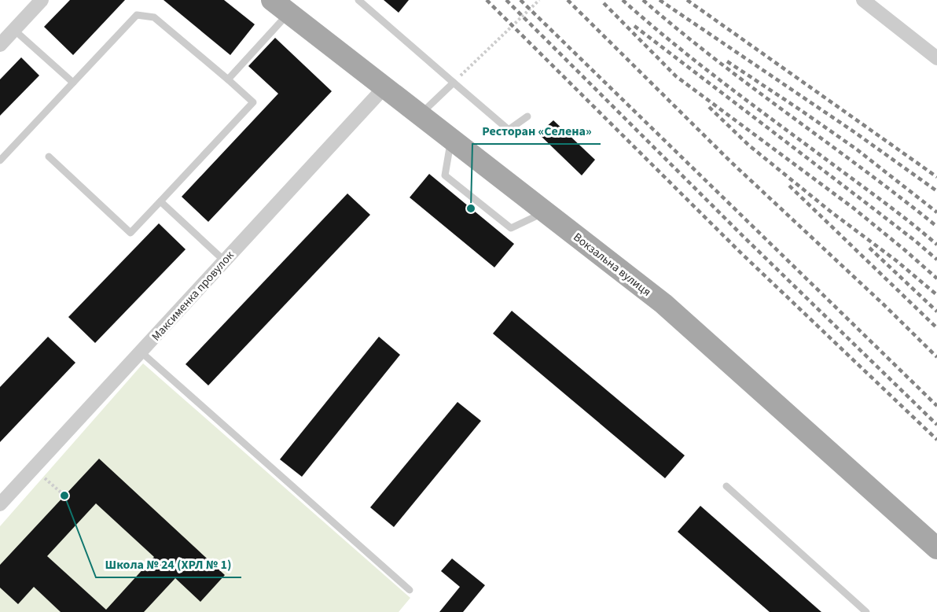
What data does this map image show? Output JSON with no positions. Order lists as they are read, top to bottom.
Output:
{
  "streets": {
    "main road": ["Вокзальна вулиця"],
    "street": ["Максименка провулок"]
  },
  "crossings": [
    ["Вокзальна вулиця", "Максименка провулок"]
  ],
  "places": ["Ресторан «Селена»", "Школа № 24 (ХРЛ № 1)"]
}
